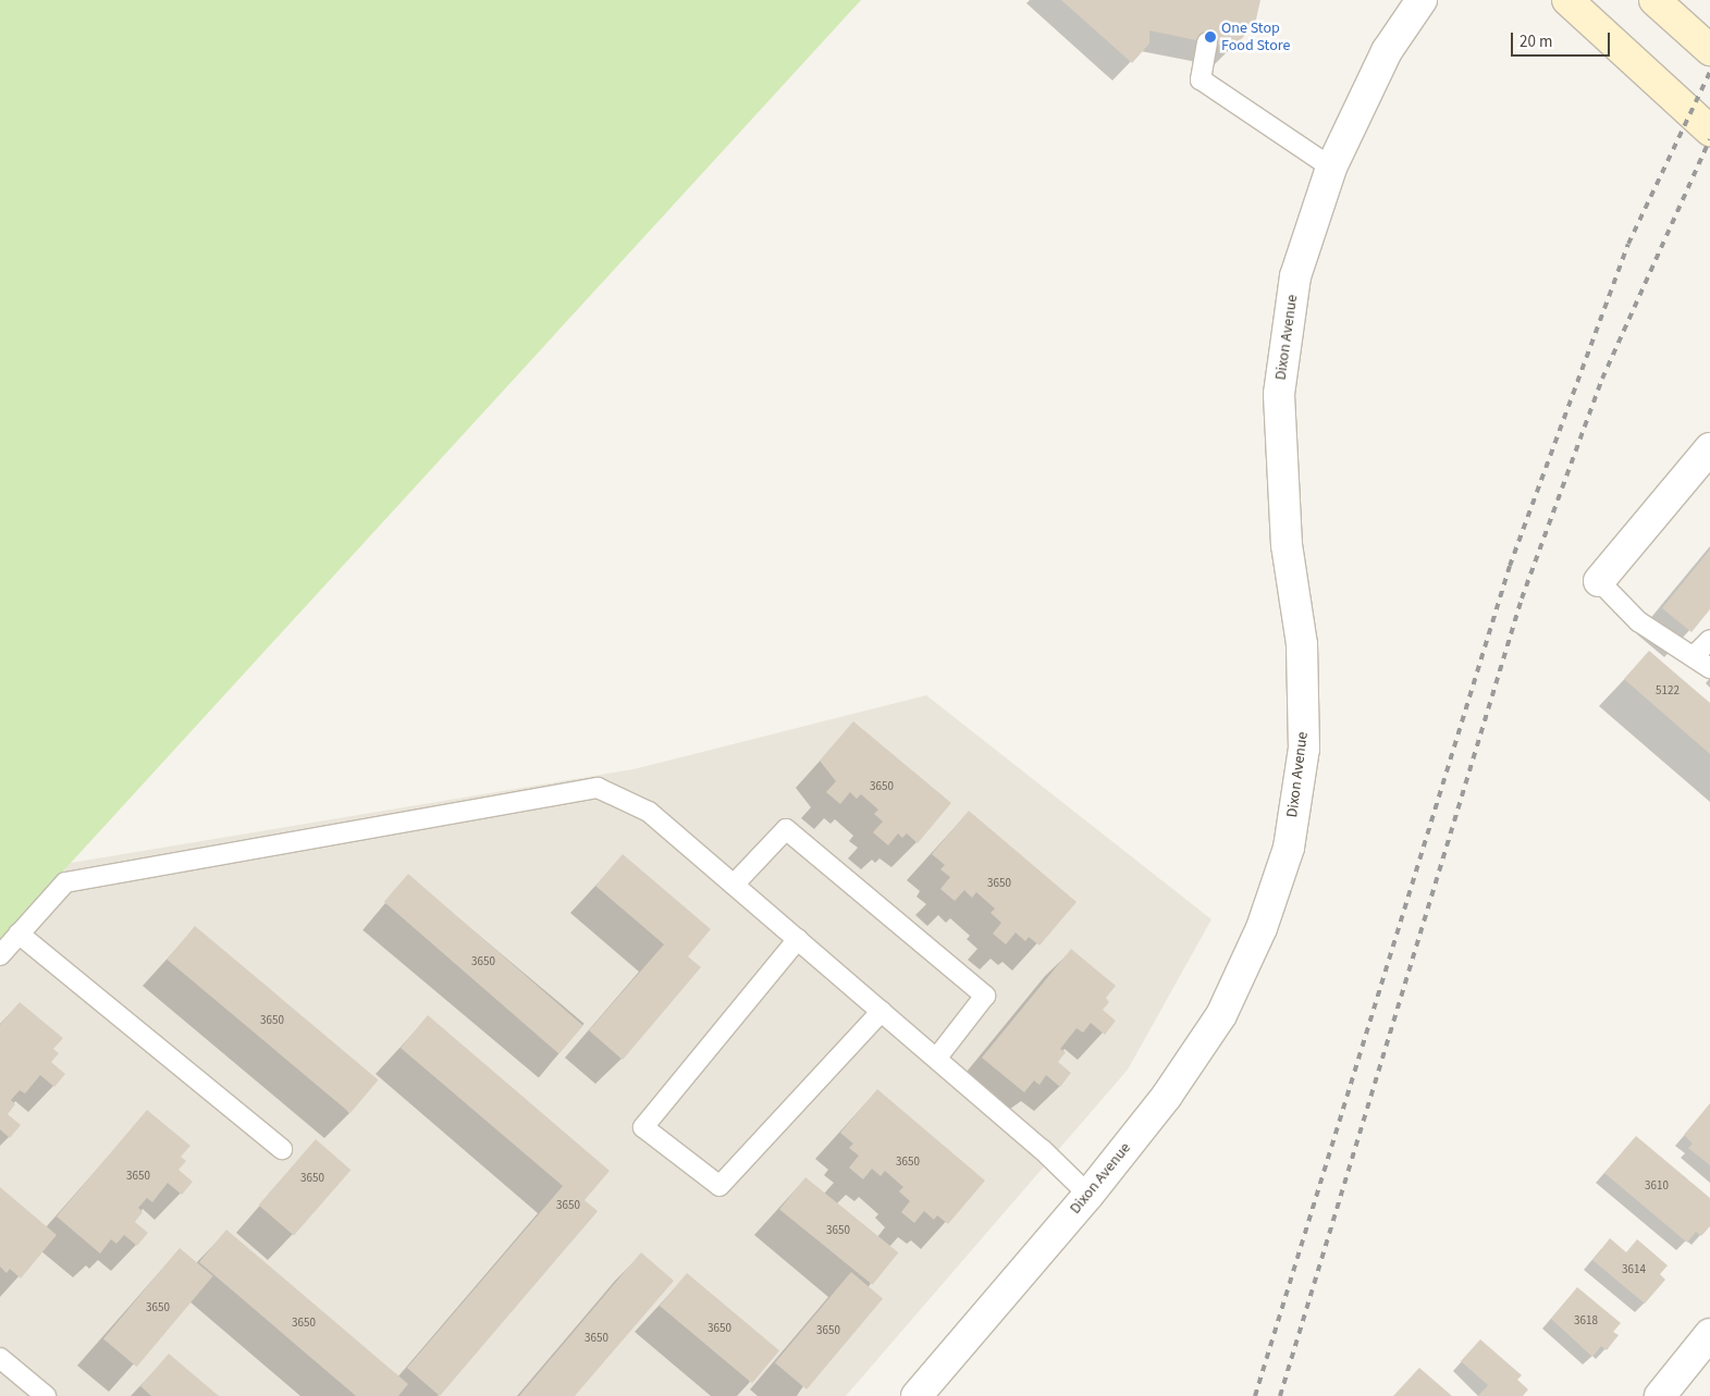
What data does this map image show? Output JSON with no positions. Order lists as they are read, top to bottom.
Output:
{
  "streets": {
    "street": ["Dixon Avenue"]
  },
  "places": ["One Stop Food Store"],
  "house_numbers": [
    "5122",
    "3650",
    "3650",
    "3650",
    "3650",
    "3650",
    "3650",
    "3650",
    "3610",
    "3650",
    "3650",
    "3614",
    "3650",
    "3618",
    "3650",
    "3650",
    "3650",
    "3650"
  ],
  "scale_bar": "20 m"
}
